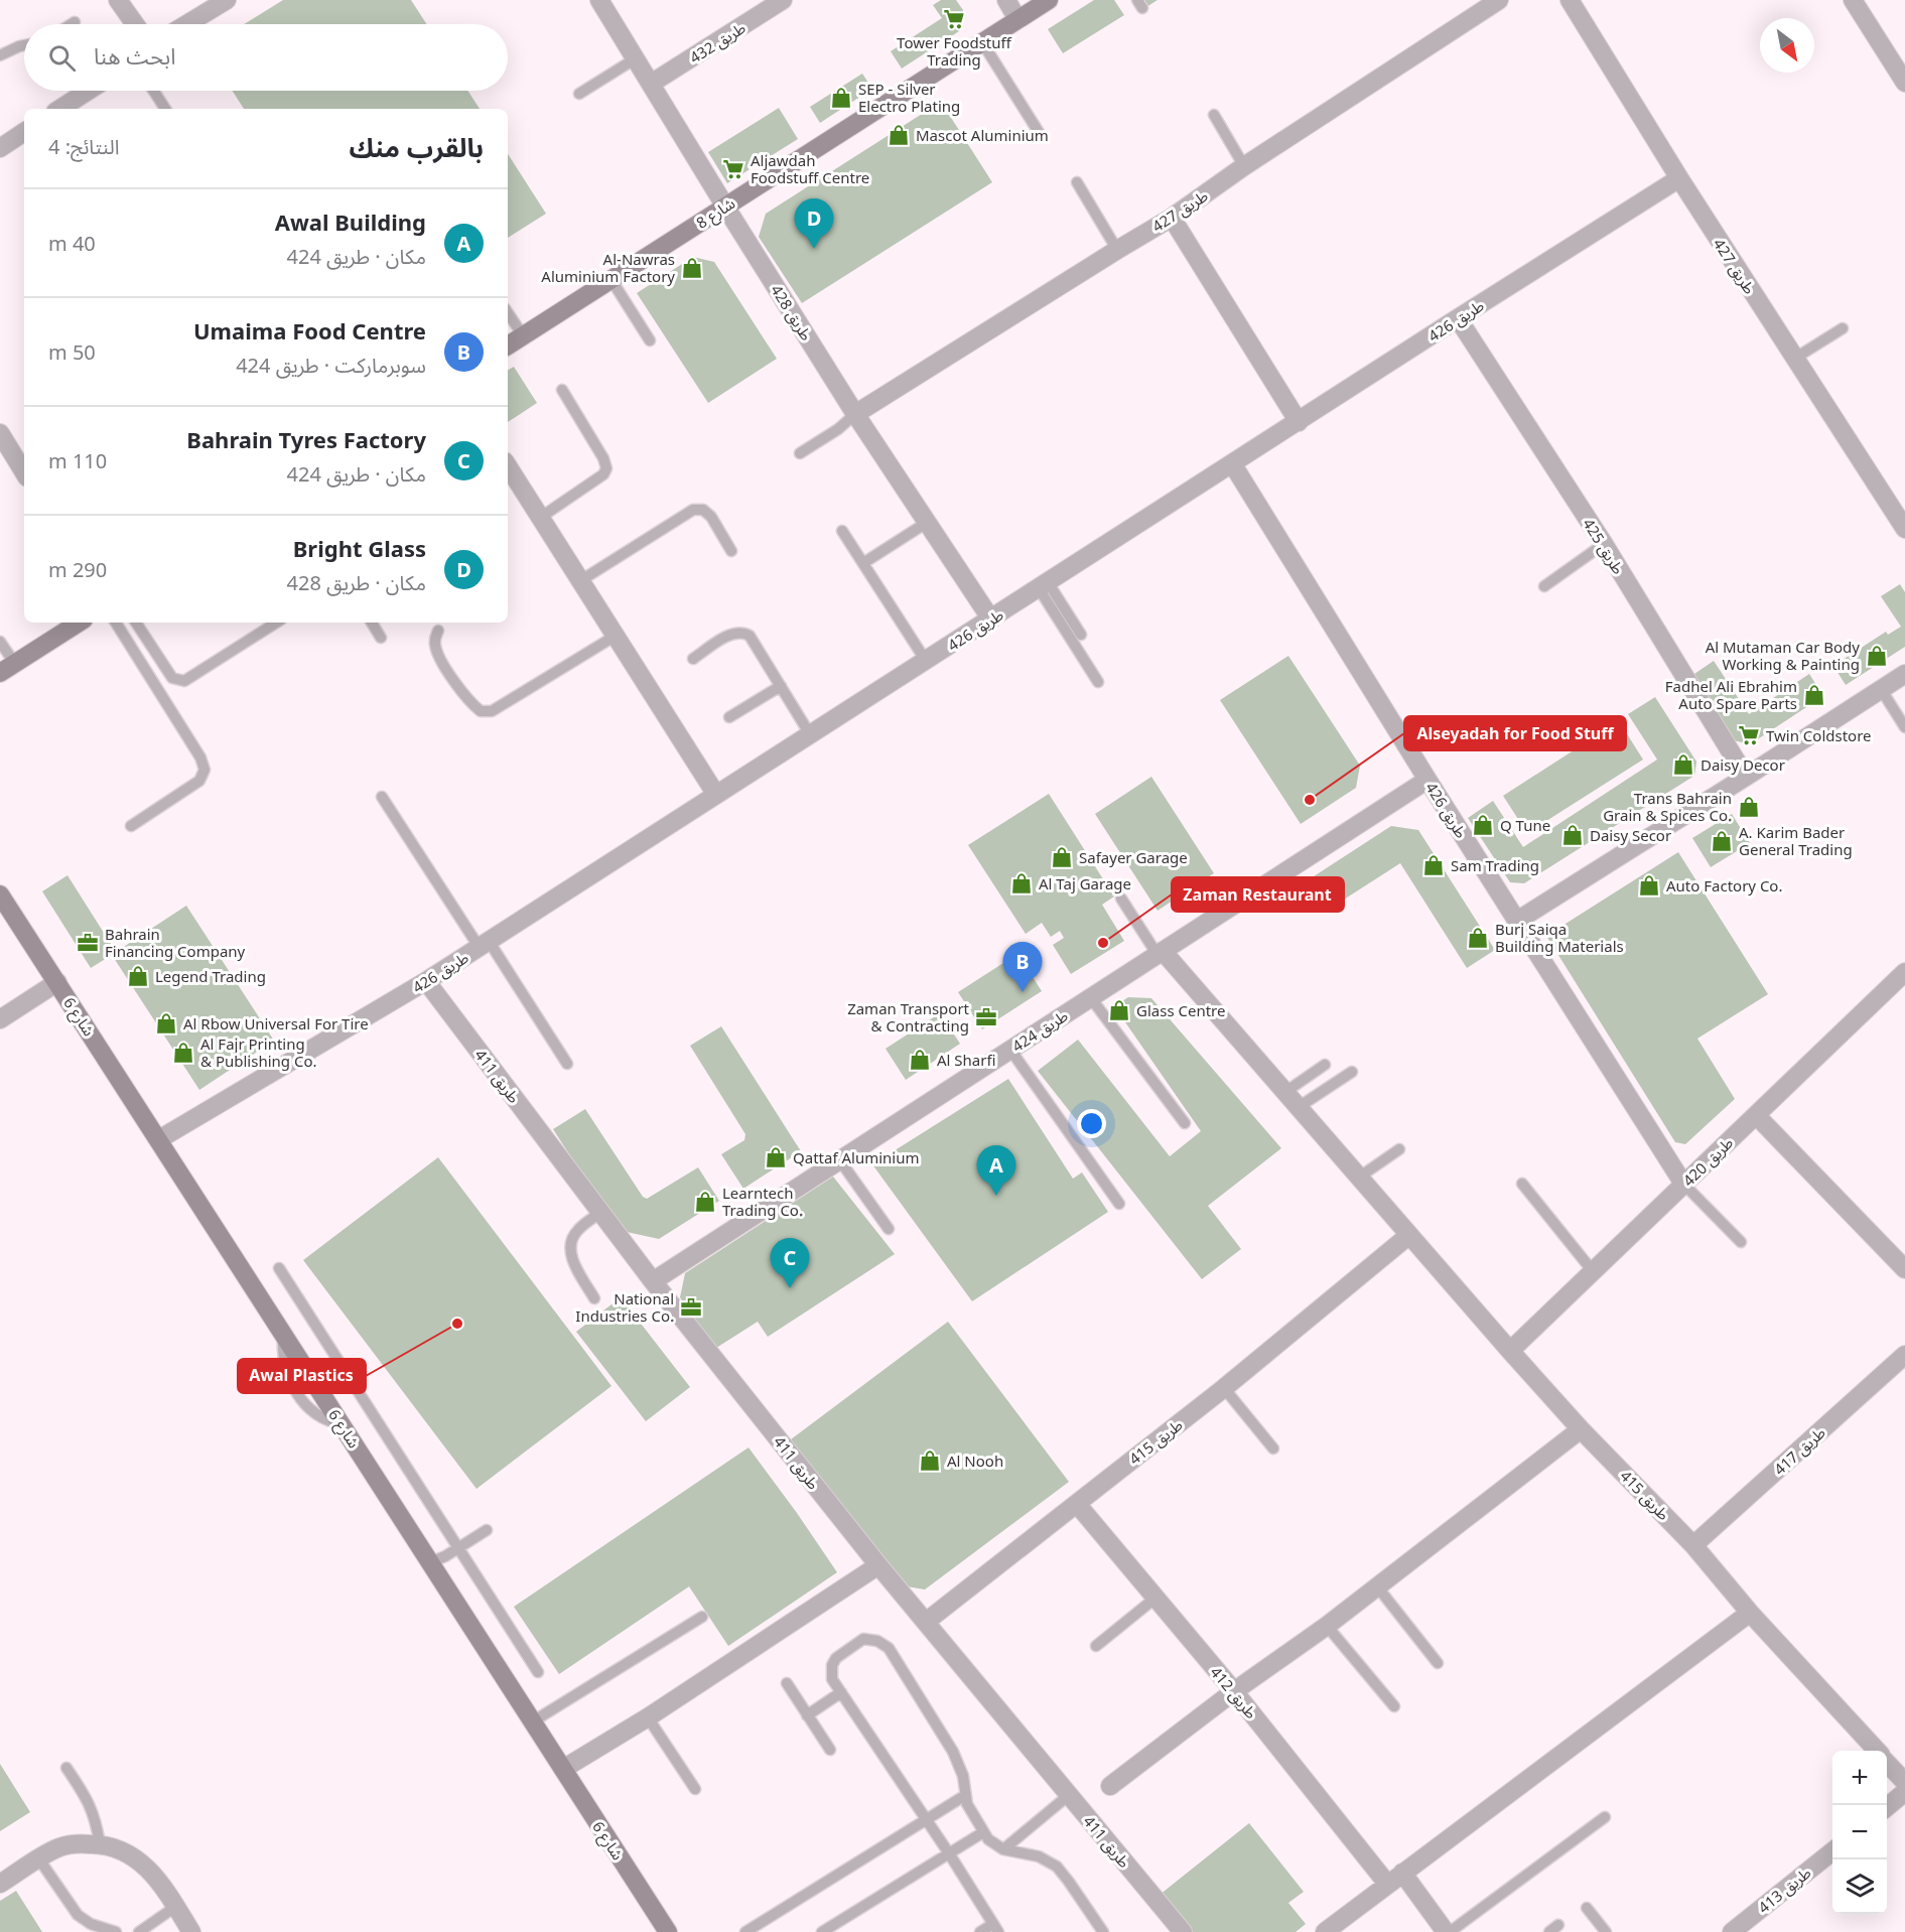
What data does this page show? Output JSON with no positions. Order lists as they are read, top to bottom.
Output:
{
  "streets": {
    "street": [
      "طريق 432",
      "طريق 427",
      "شارع 8",
      "طريق 428",
      "طريق 426",
      "طريق 425",
      "شارع 6",
      "طريق 424",
      "طريق 411",
      "طريق 420",
      "طريق 415",
      "طريق 417",
      "طريق 412",
      "طريق 413"
    ]
  },
  "crossings": [
    ["طريق 432", "طريق 428"],
    ["طريق 427", "طريق 428"],
    ["طريق 427", "طريق 426"],
    ["شارع 8", "طريق 428"],
    ["طريق 428", "طريق 426"],
    ["طريق 426", "طريق 425"],
    ["طريق 426", "شارع 6"],
    ["طريق 426", "طريق 424"],
    ["طريق 426", "طريق 411"],
    ["طريق 426", "طريق 420"],
    ["طريق 424", "طريق 411"],
    ["طريق 424", "طريق 415"],
    ["طريق 411", "طريق 415"],
    ["طريق 420", "طريق 415"],
    ["طريق 415", "طريق 417"],
    ["طريق 415", "طريق 412"]
  ],
  "places": {
    "supermarket": ["Tower Foodstuff Trading", "Aljawdah Foodstuff Centre", "Twin Coldstore"],
    "shop": [
      "SEP - Silver Electro Plating",
      "Mascot Aluminium",
      "Al-Nawras Aluminium Factory",
      "Al Mutaman Car Body Working & Painting",
      "Fadhel Ali Ebrahim Auto Spare Parts",
      "Daisy Decor",
      "Trans Bahrain Grain & Spices Co.",
      "Q Tune",
      "Daisy Secor",
      "A. Karim Bader General Trading",
      "Safayer Garage",
      "Sam Trading",
      "Al Taj Garage",
      "Auto Factory Co.",
      "Burj Saiqa Building Materials",
      "Legend Trading",
      "Glass Centre",
      "Al Rbow Universal For Tire",
      "Al Fajr Printing & Publishing Co.",
      "Al Sharfi",
      "Qattaf Aluminium",
      "Learntech Trading Co.",
      "Al Nooh"
    ],
    "other": ["Alseyadah for Food Stuff", "Zaman Restaurant", "Awal Plastics"],
    "office": ["Bahrain Financing Company", "Zaman Transport & Contracting", "National Industries Co."]
  },
  "north": "bottom right",
  "page": {
    "search": "ابحث هنا",
    "heading": ["بالقرب منك", "النتائج: 4"],
    "list": [
      {
        "mark": "A",
        "name": "Awal Building",
        "note": "مكان · طريق 424",
        "value": "40 m"
      },
      {
        "mark": "B",
        "name": "Umaima Food Centre",
        "note": "سوبرماركت · طريق 424",
        "value": "50 m"
      },
      {
        "mark": "C",
        "name": "Bahrain Tyres Factory",
        "note": "مكان · طريق 424",
        "value": "110 m"
      },
      {
        "mark": "D",
        "name": "Bright Glass",
        "note": "مكان · طريق 428",
        "value": "290 m"
      }
    ],
    "pins": [
      "D",
      "B",
      "A",
      "C"
    ],
    "map_buttons": ["+", "−"]
  }
}
